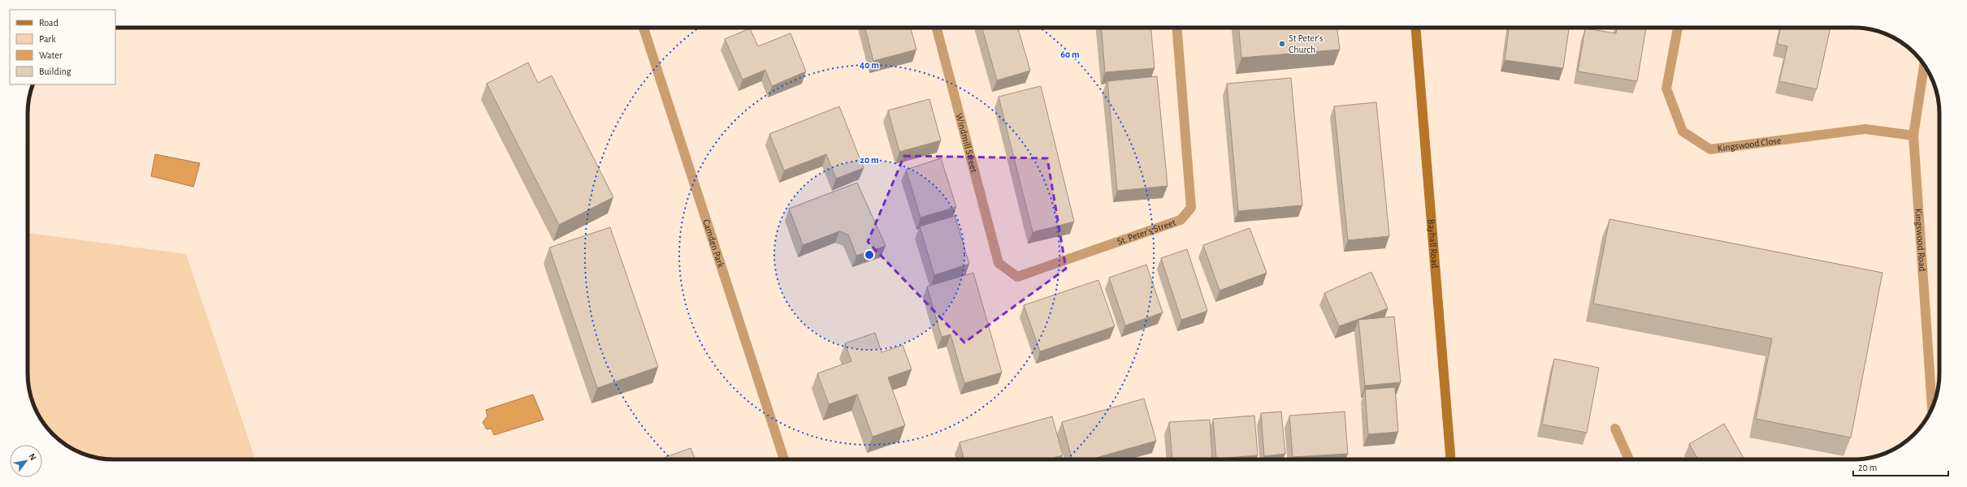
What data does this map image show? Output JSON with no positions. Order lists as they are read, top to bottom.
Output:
{
  "streets": {
    "street": [
      "Windmill Street",
      "Kingswood Close",
      "St. Peter's Street",
      "Kingswood Road",
      "Camden Park",
      "Bayhall Road"
    ]
  },
  "crossings": [
    ["Windmill Street", "St. Peter's Street"],
    ["Kingswood Close", "Kingswood Road"]
  ],
  "places": ["St Peter's Church"],
  "legend": [
    "Road",
    "Park",
    "Water",
    "Building"
  ],
  "scale_bar": "20 m",
  "north": "top right",
  "rings": ["60 m", "40 m", "20 m"]
}
